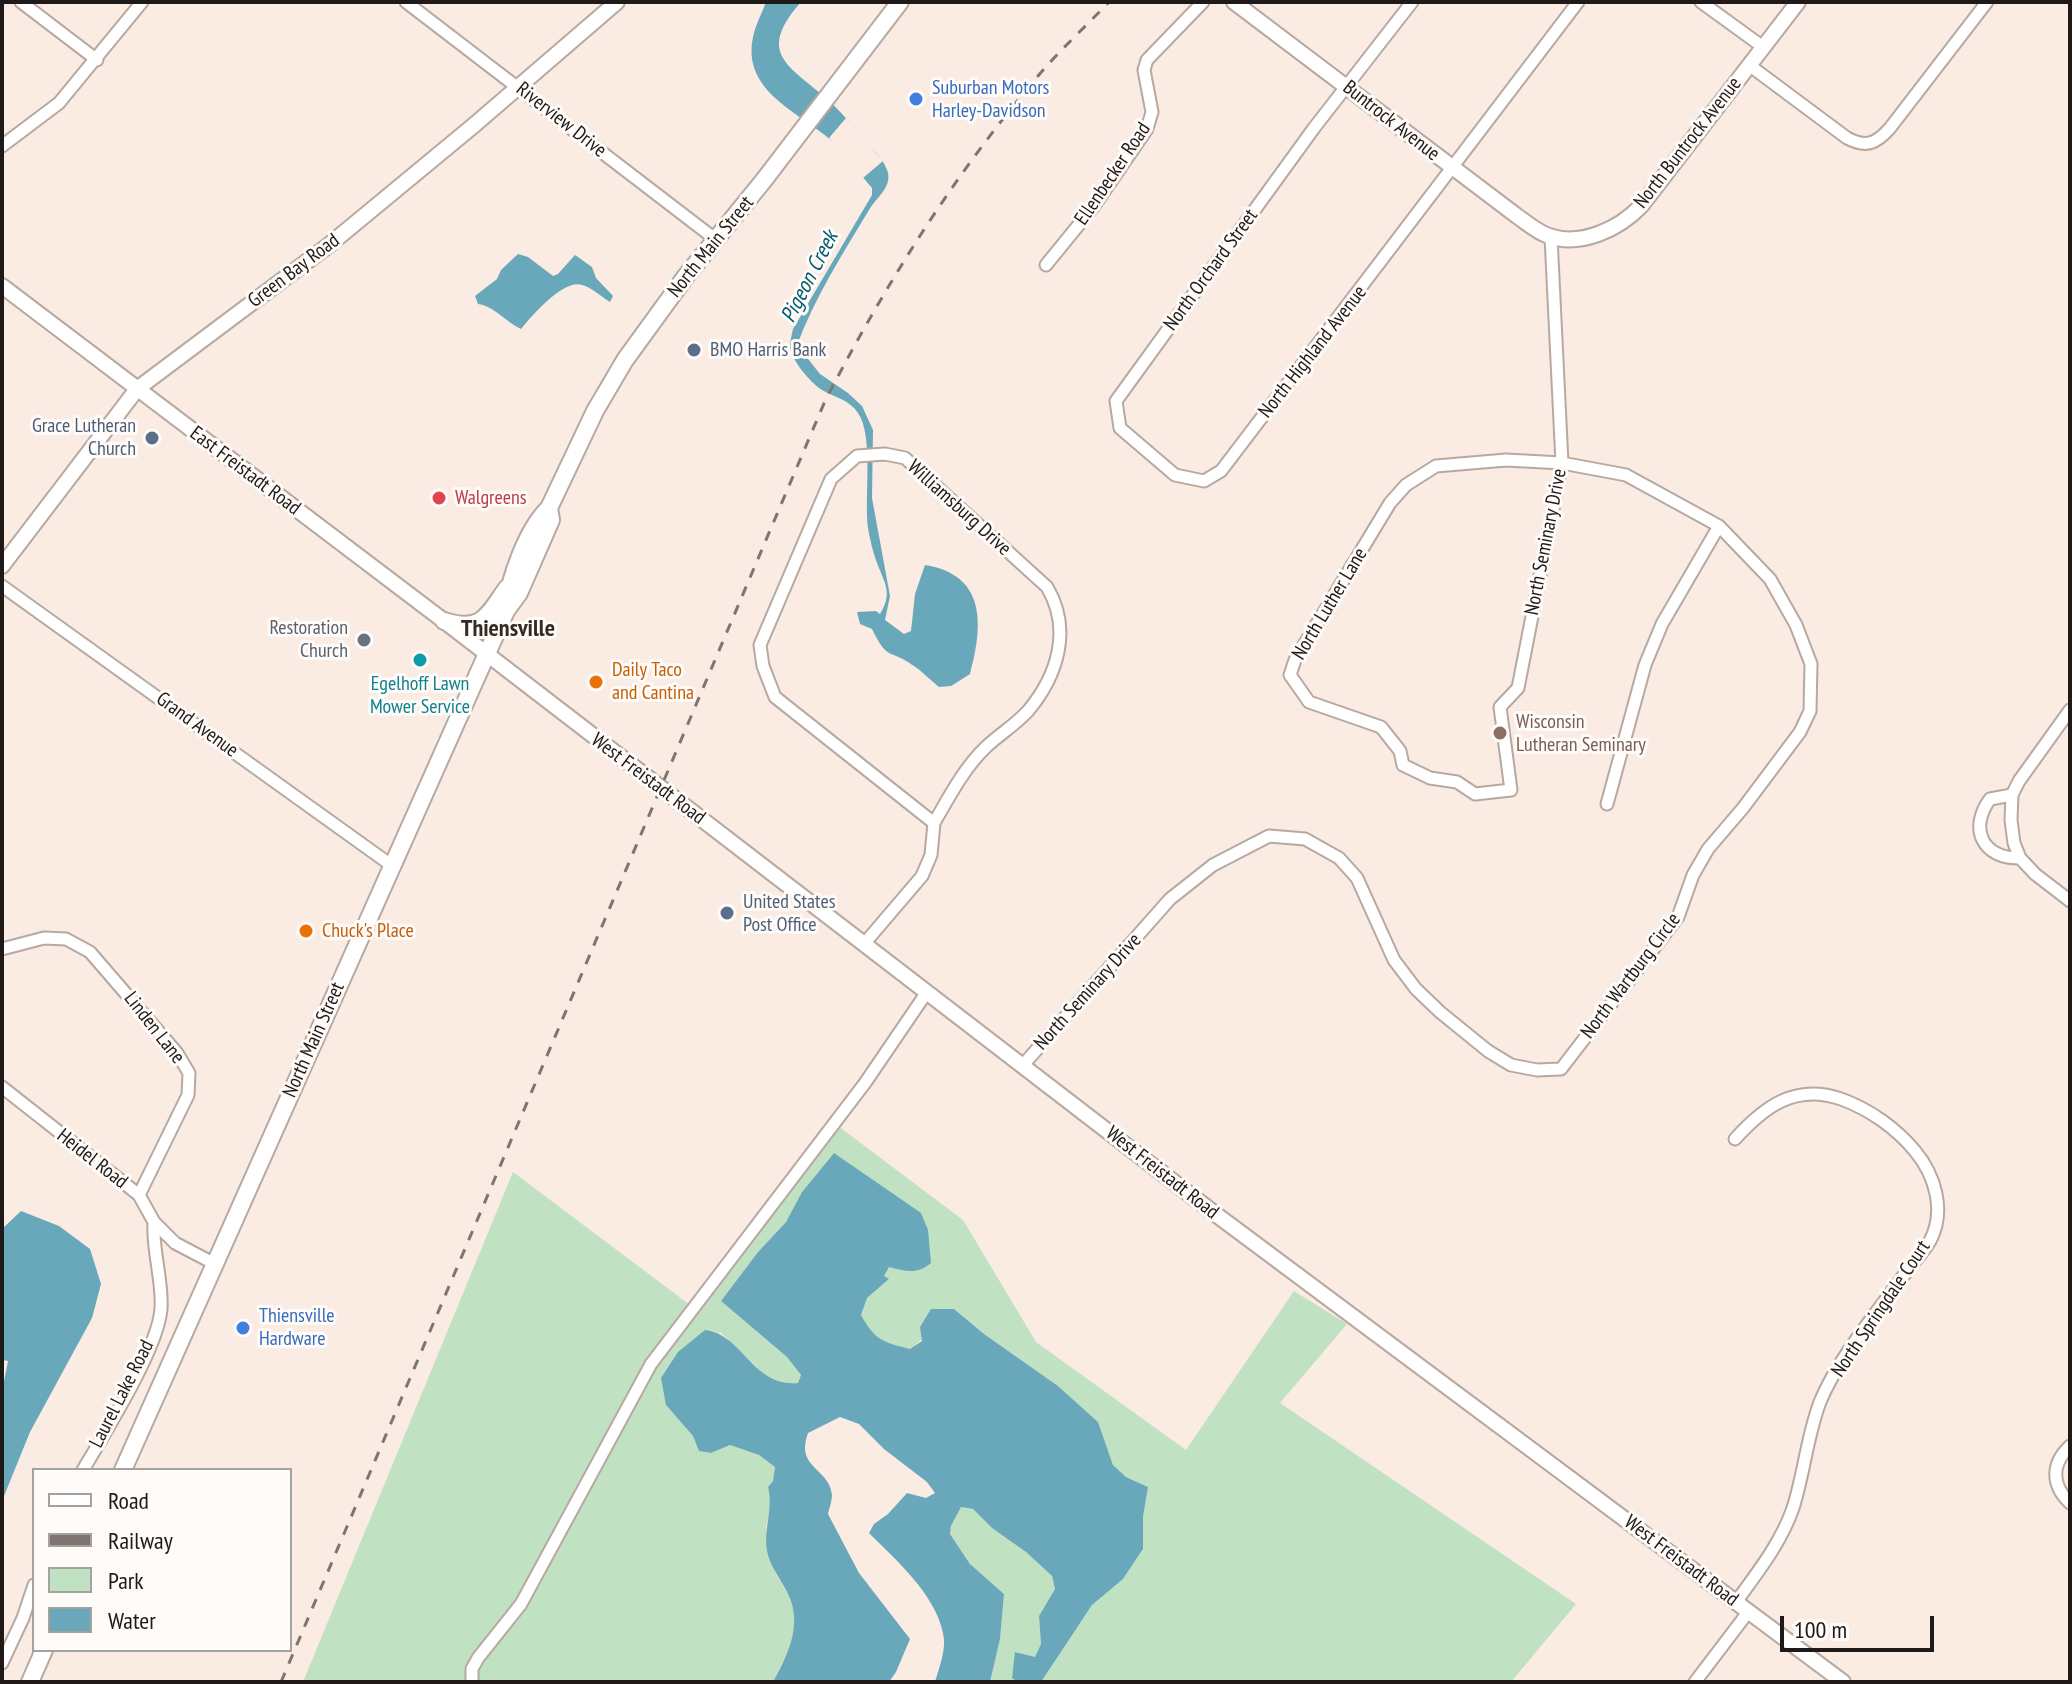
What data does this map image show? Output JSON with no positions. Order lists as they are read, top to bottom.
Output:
{
  "streets": {
    "main road": ["North Main Street"],
    "street": [
      "Riverview Drive",
      "Buntrock Avenue",
      "North Buntrock Avenue",
      "Ellenbecker Road",
      "North Orchard Street",
      "Green Bay Road",
      "North Highland Avenue",
      "East Freistadt Road",
      "Williamsburg Drive",
      "North Seminary Drive",
      "North Luther Lane",
      "Grand Avenue",
      "West Freistadt Road",
      "North Wartburg Circle",
      "Linden Lane",
      "Heidel Road",
      "North Springdale Court",
      "Laurel Lake Road"
    ]
  },
  "crossings": [
    ["Riverview Drive", "North Main Street"],
    ["Riverview Drive", "Green Bay Road"],
    ["Buntrock Avenue", "North Buntrock Avenue"],
    ["Buntrock Avenue", "North Orchard Street"],
    ["Buntrock Avenue", "North Highland Avenue"],
    ["Buntrock Avenue", "North Seminary Drive"],
    ["North Buntrock Avenue", "North Seminary Drive"],
    ["North Main Street", "East Freistadt Road"],
    ["North Main Street", "Grand Avenue"],
    ["North Main Street", "West Freistadt Road"],
    ["North Main Street", "Heidel Road"],
    ["North Orchard Street", "North Highland Avenue"],
    ["Green Bay Road", "East Freistadt Road"],
    ["East Freistadt Road", "West Freistadt Road"],
    ["Williamsburg Drive", "West Freistadt Road"],
    ["North Seminary Drive", "North Luther Lane"],
    ["North Seminary Drive", "West Freistadt Road"],
    ["North Seminary Drive", "North Wartburg Circle"],
    ["North Luther Lane", "North Wartburg Circle"],
    ["West Freistadt Road", "North Springdale Court"],
    ["Linden Lane", "Heidel Road"],
    ["Heidel Road", "Laurel Lake Road"]
  ],
  "districts": ["Thiensville"],
  "water": ["Pigeon Creek"],
  "places": [
    "Suburban Motors Harley-Davidson",
    "BMO Harris Bank",
    "Grace Lutheran Church",
    "Walgreens",
    "Restoration Church",
    "Egelhoff Lawn Mower Service",
    "Daily Taco and Cantina",
    "Wisconsin Lutheran Seminary",
    "United States Post Office",
    "Chuck's Place",
    "Thiensville Hardware"
  ],
  "legend": [
    "Road",
    "Railway",
    "Park",
    "Water"
  ],
  "scale_bar": "100 m"
}
